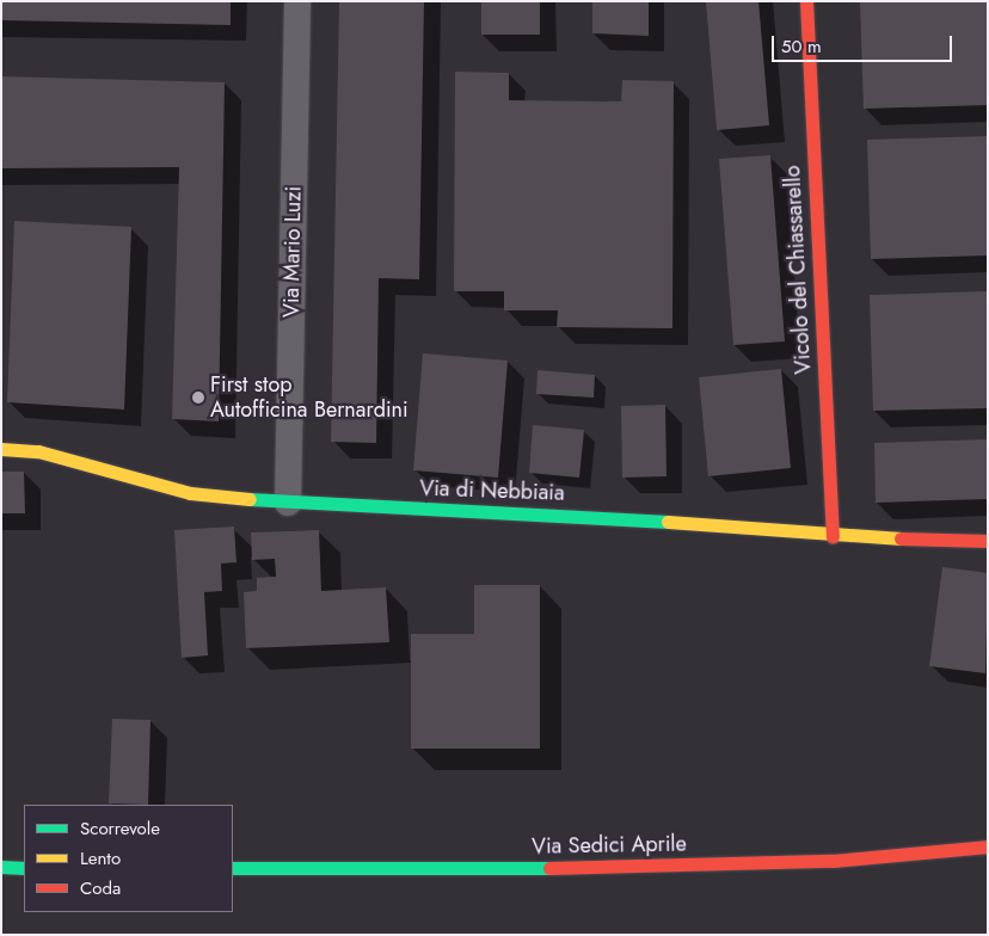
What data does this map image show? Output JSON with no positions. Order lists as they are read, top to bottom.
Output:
{
  "streets": {
    "street": [
      "Via Mario Luzi",
      "Vicolo del Chiassarello",
      "Via di Nebbiaia",
      "Via Sedici Aprile"
    ]
  },
  "crossings": [
    ["Via Mario Luzi", "Via di Nebbiaia"],
    ["Vicolo del Chiassarello", "Via di Nebbiaia"]
  ],
  "places": ["First stop Autofficina Bernardini"],
  "legend": ["Scorrevole", "Lento", "Coda"],
  "scale_bar": "50 m"
}
